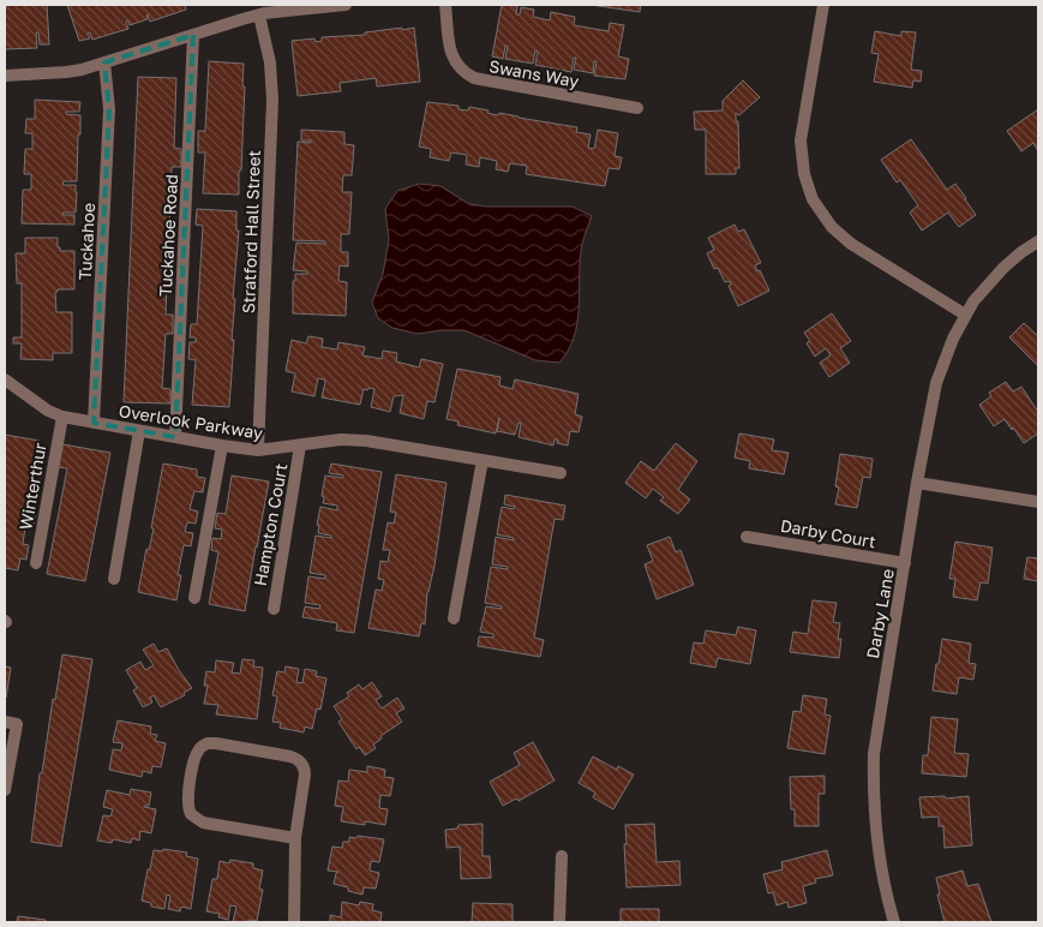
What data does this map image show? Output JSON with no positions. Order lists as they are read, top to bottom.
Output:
{
  "streets": {
    "street": [
      "Swans Way",
      "Stratford Hall Street",
      "Tuckahoe Road",
      "Tuckahoe",
      "Overlook Parkway",
      "Winterthur",
      "Hampton Court",
      "Darby Court",
      "Darby Lane"
    ]
  },
  "crossings": [
    ["Stratford Hall Street", "Overlook Parkway"],
    ["Tuckahoe Road", "Overlook Parkway"],
    ["Tuckahoe", "Overlook Parkway"],
    ["Overlook Parkway", "Winterthur"],
    ["Overlook Parkway", "Hampton Court"],
    ["Darby Court", "Darby Lane"]
  ]
}
